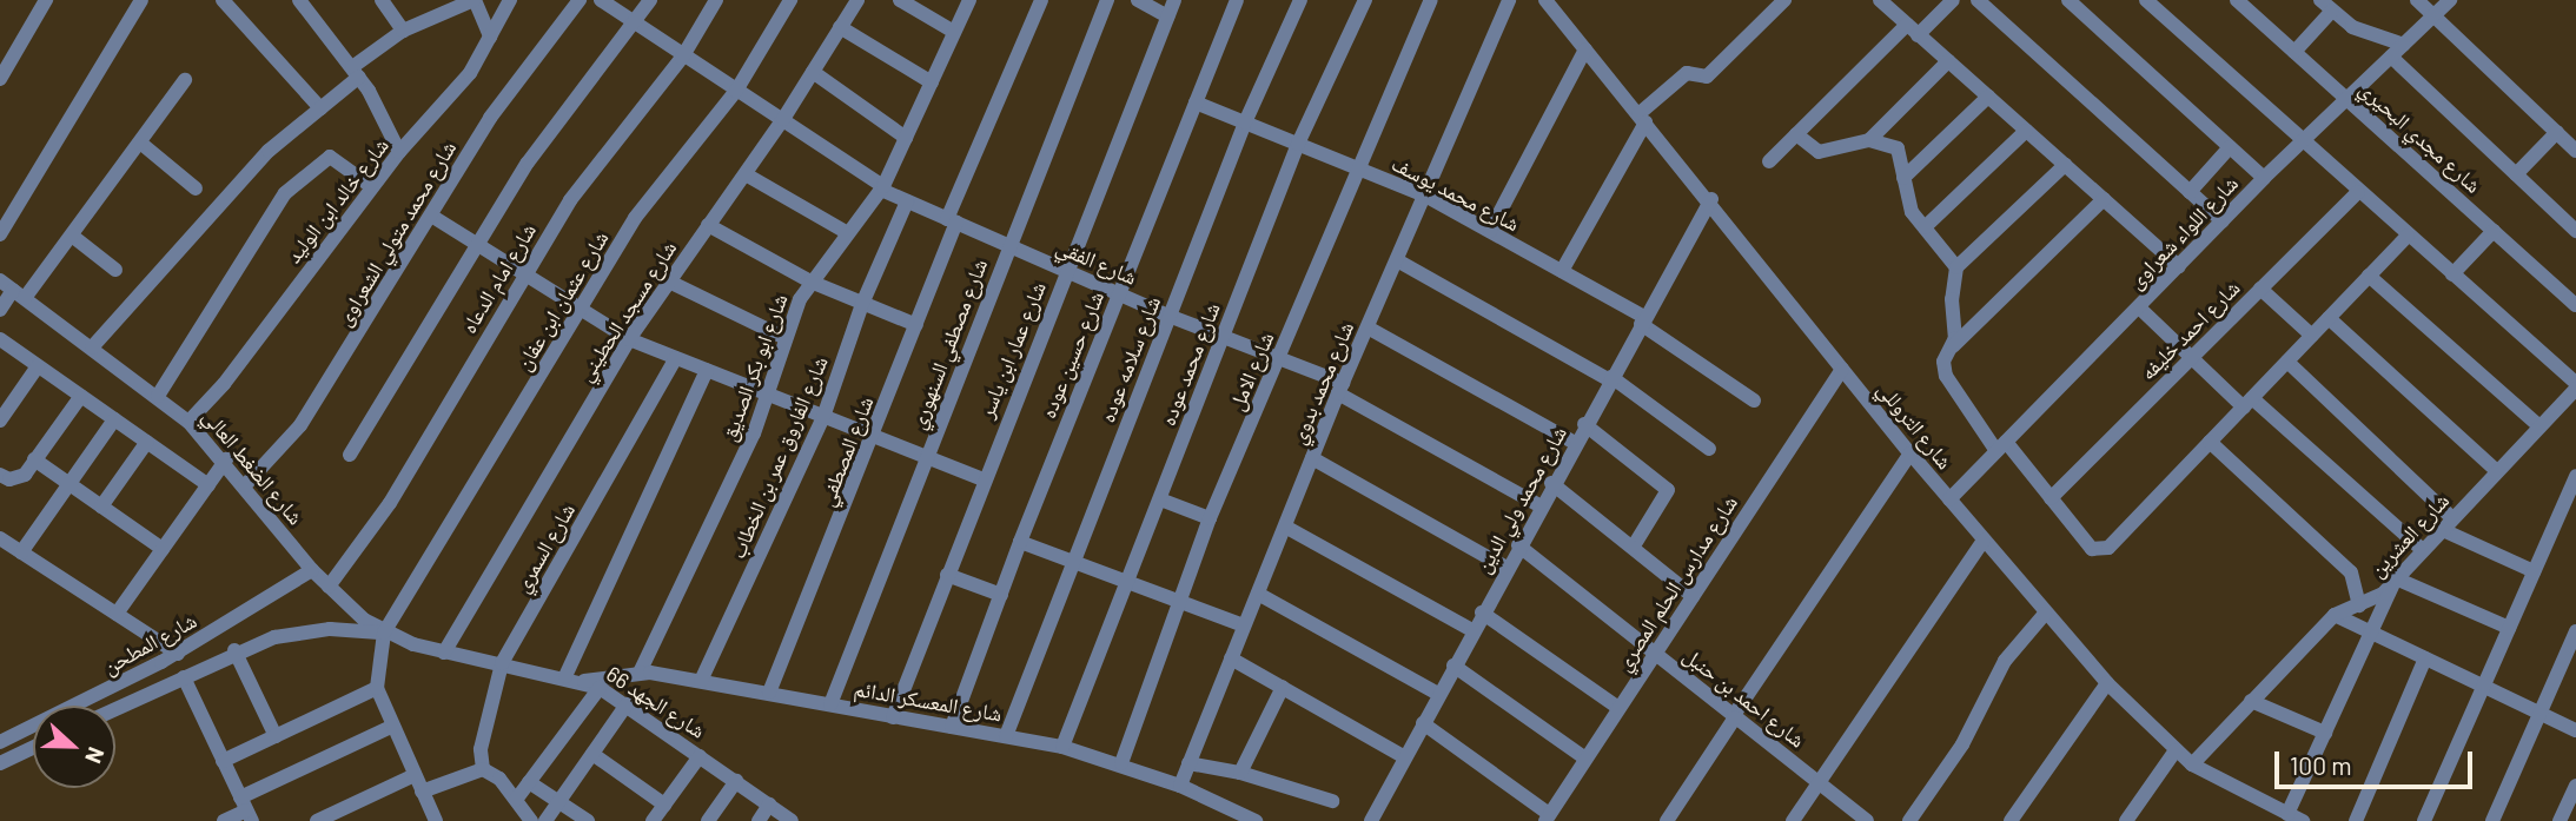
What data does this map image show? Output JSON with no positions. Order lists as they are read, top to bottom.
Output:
{
  "streets": {
    "street": [
      "شارع مجدي البحيري",
      "شارع محمد يوسف",
      "شارع خالد ابن الوليد",
      "شارع اللواء شعراوى",
      "شارع محمد متولي الشعراوى",
      "شارع الفقي",
      "شارع امام الدعاه",
      "شارع عثمان ابن عفان",
      "شارع مسجد الحطيني",
      "شارع احمد خليفه",
      "شارع مصطفي السنهوري",
      "شارع عمار ابن ياسر",
      "شارع حسين عوده",
      "شارع سلامه عوده",
      "شارع محمد عوده",
      "شارع ابو بكر الصديق",
      "شارع الامل",
      "شارع محمد بدوي",
      "شارع التروللي",
      "شارع المصطفي",
      "شارع الفاروق عمر بن الخطاب",
      "شارع الضغط العالي",
      "شارع محمد ولي الدين",
      "شارع العشرين",
      "شارع السمري",
      "شارع مدارس الحلم المصري",
      "شارع المطحن",
      "شارع احمد بن حنبل",
      "شارع المعسكر الدائم",
      "شارع الجهد 66"
    ]
  },
  "crossings": [
    ["شارع مجدي البحيري", "شارع اللواء شعراوى"],
    ["شارع محمد يوسف", "شارع حسين عوده"],
    ["شارع محمد يوسف", "شارع سلامه عوده"],
    ["شارع محمد يوسف", "شارع محمد عوده"],
    ["شارع محمد يوسف", "شارع الامل"],
    ["شارع محمد يوسف", "شارع محمد بدوي"],
    ["شارع محمد يوسف", "شارع محمد ولي الدين"],
    ["شارع خالد ابن الوليد", "شارع الضغط العالي"],
    ["شارع اللواء شعراوى", "شارع التروللي"],
    ["شارع محمد متولي الشعراوى", "شارع الضغط العالي"],
    ["شارع الفقي", "شارع امام الدعاه"],
    ["شارع الفقي", "شارع عثمان ابن عفان"],
    ["شارع الفقي", "شارع مسجد الحطيني"],
    ["شارع الفقي", "شارع مصطفي السنهوري"],
    ["شارع الفقي", "شارع عمار ابن ياسر"],
    ["شارع الفقي", "شارع حسين عوده"],
    ["شارع الفقي", "شارع سلامه عوده"],
    ["شارع الفقي", "شارع محمد عوده"],
    ["شارع الفقي", "شارع ابو بكر الصديق"],
    ["شارع الفقي", "شارع الامل"],
    ["شارع الفقي", "شارع محمد بدوي"],
    ["شارع الفقي", "شارع المصطفي"],
    ["شارع الفقي", "شارع الفاروق عمر بن الخطاب"],
    ["شارع الفقي", "شارع محمد ولي الدين"],
    ["شارع امام الدعاه", "شارع الضغط العالي"],
    ["شارع عثمان ابن عفان", "شارع الضغط العالي"],
    ["شارع عثمان ابن عفان", "شارع المطحن"],
    ["شارع عثمان ابن عفان", "شارع الجهد 66"],
    ["شارع مسجد الحطيني", "شارع الجهد 66"],
    ["شارع مصطفي السنهوري", "شارع المعسكر الدائم"],
    ["شارع عمار ابن ياسر", "شارع المعسكر الدائم"],
    ["شارع حسين عوده", "شارع المعسكر الدائم"],
    ["شارع سلامه عوده", "شارع المعسكر الدائم"],
    ["شارع محمد عوده", "شارع المعسكر الدائم"],
    ["شارع ابو بكر الصديق", "شارع المعسكر الدائم"],
    ["شارع الامل", "شارع المعسكر الدائم"],
    ["شارع محمد بدوي", "شارع المعسكر الدائم"],
    ["شارع التروللي", "شارع محمد ولي الدين"],
    ["شارع التروللي", "شارع العشرين"],
    ["شارع التروللي", "شارع مدارس الحلم المصري"],
    ["شارع المصطفي", "شارع المعسكر الدائم"],
    ["شارع الفاروق عمر بن الخطاب", "شارع المعسكر الدائم"],
    ["شارع الضغط العالي", "شارع المطحن"],
    ["شارع الضغط العالي", "شارع الجهد 66"],
    ["شارع محمد ولي الدين", "شارع احمد بن حنبل"],
    ["شارع السمري", "شارع الجهد 66"],
    ["شارع مدارس الحلم المصري", "شارع احمد بن حنبل"],
    ["شارع المطحن", "شارع الجهد 66"],
    ["شارع المعسكر الدائم", "شارع الجهد 66"]
  ],
  "scale_bar": "100 m",
  "north": "right"
}
